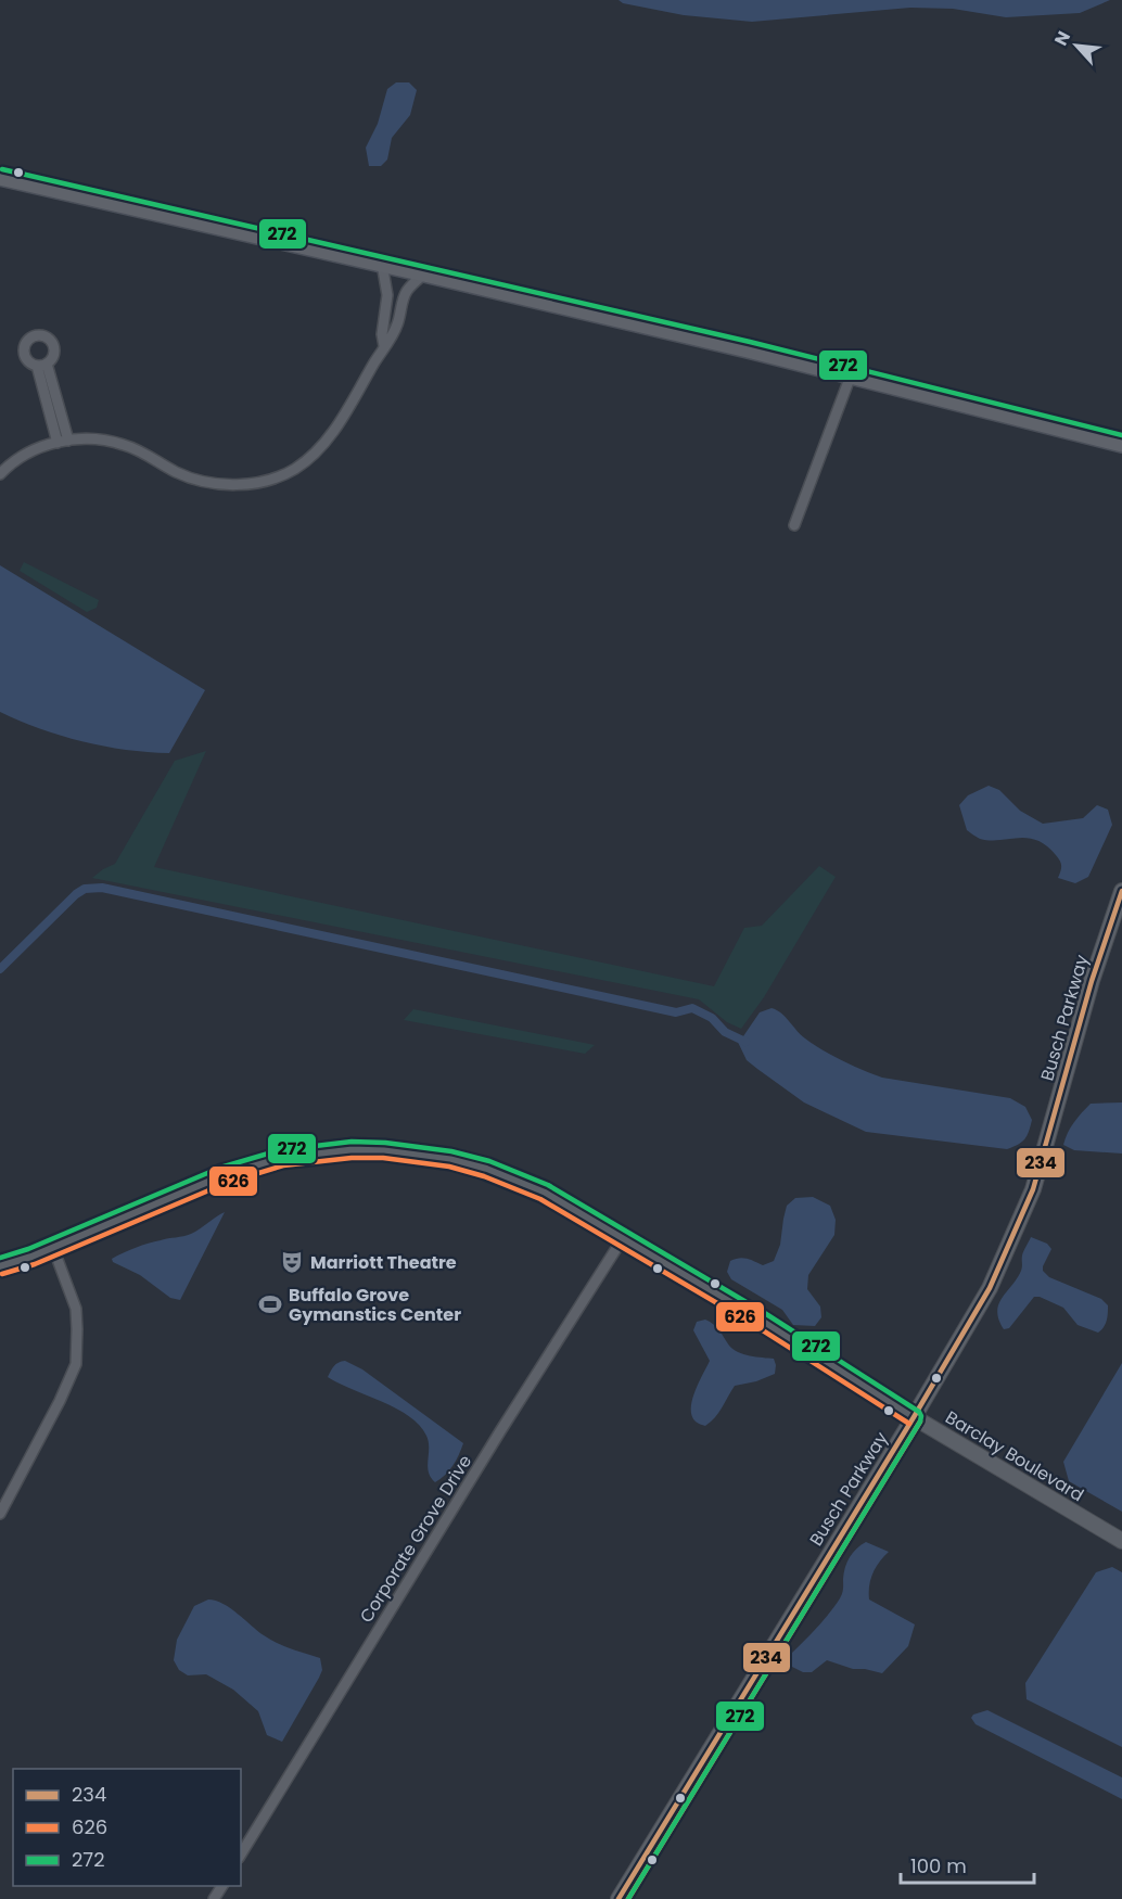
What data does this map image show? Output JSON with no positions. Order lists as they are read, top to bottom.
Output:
{
  "streets": {
    "street": ["Busch Parkway", "Barclay Boulevard", "Corporate Grove Drive"]
  },
  "crossings": [
    ["Busch Parkway", "Barclay Boulevard"],
    ["Barclay Boulevard", "Corporate Grove Drive"]
  ],
  "places": {
    "theatre": ["Marriott Theatre"],
    "sports": ["Buffalo Grove Gymanstics Center"]
  },
  "lines": ["transit line 272", "transit line 234", "transit line 626"],
  "legend": ["234", "626", "272"],
  "scale_bar": "100 m",
  "north": "top left"
}
